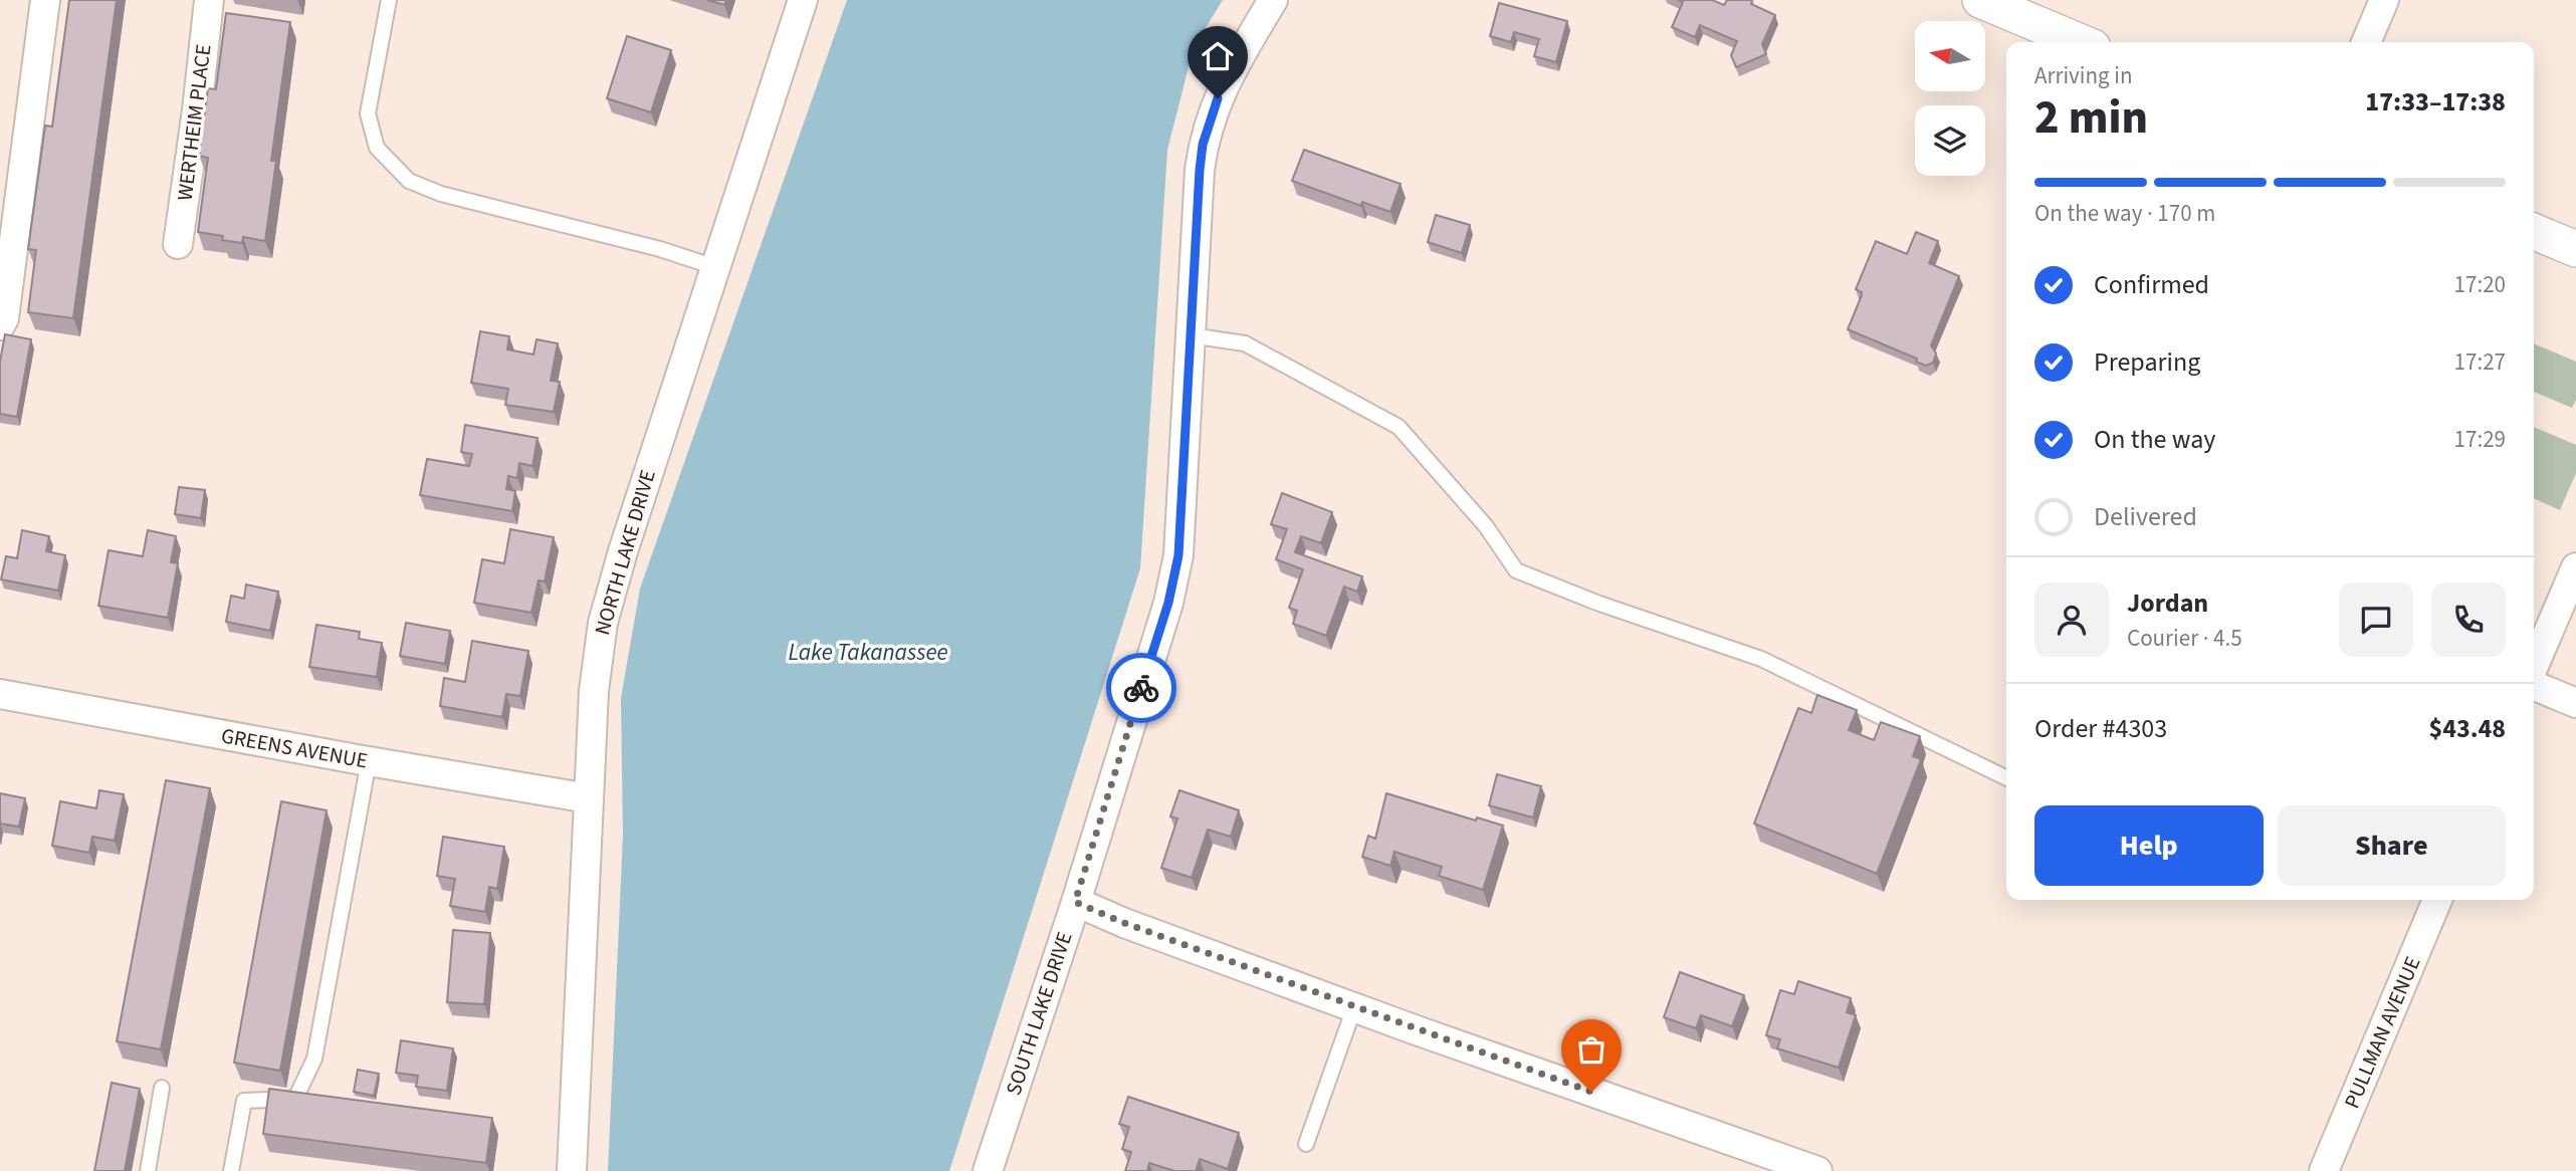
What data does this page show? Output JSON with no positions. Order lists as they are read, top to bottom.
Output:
{
  "streets": {
    "street": [
      "WERTHEIM PLACE",
      "NORTH LAKE DRIVE",
      "GREENS AVENUE",
      "SOUTH LAKE DRIVE",
      "PULLMAN AVENUE"
    ]
  },
  "crossings": [
    ["NORTH LAKE DRIVE", "GREENS AVENUE"]
  ],
  "water": ["Lake Takanassee"],
  "north": "left",
  "page": {
    "heading": ["2 min", "Arriving in", "17:33–17:38"],
    "panel": [
      "Jordan",
      "Courier · 4.5",
      "Order #4303",
      "$43.48"
    ],
    "bar": "On the way · 170 m",
    "list": [
      ["Confirmed", "17:20"],
      ["Preparing", "17:27"],
      ["On the way", "17:29"],
      "Delivered"
    ],
    "buttons": ["Help", "Share"]
  }
}
